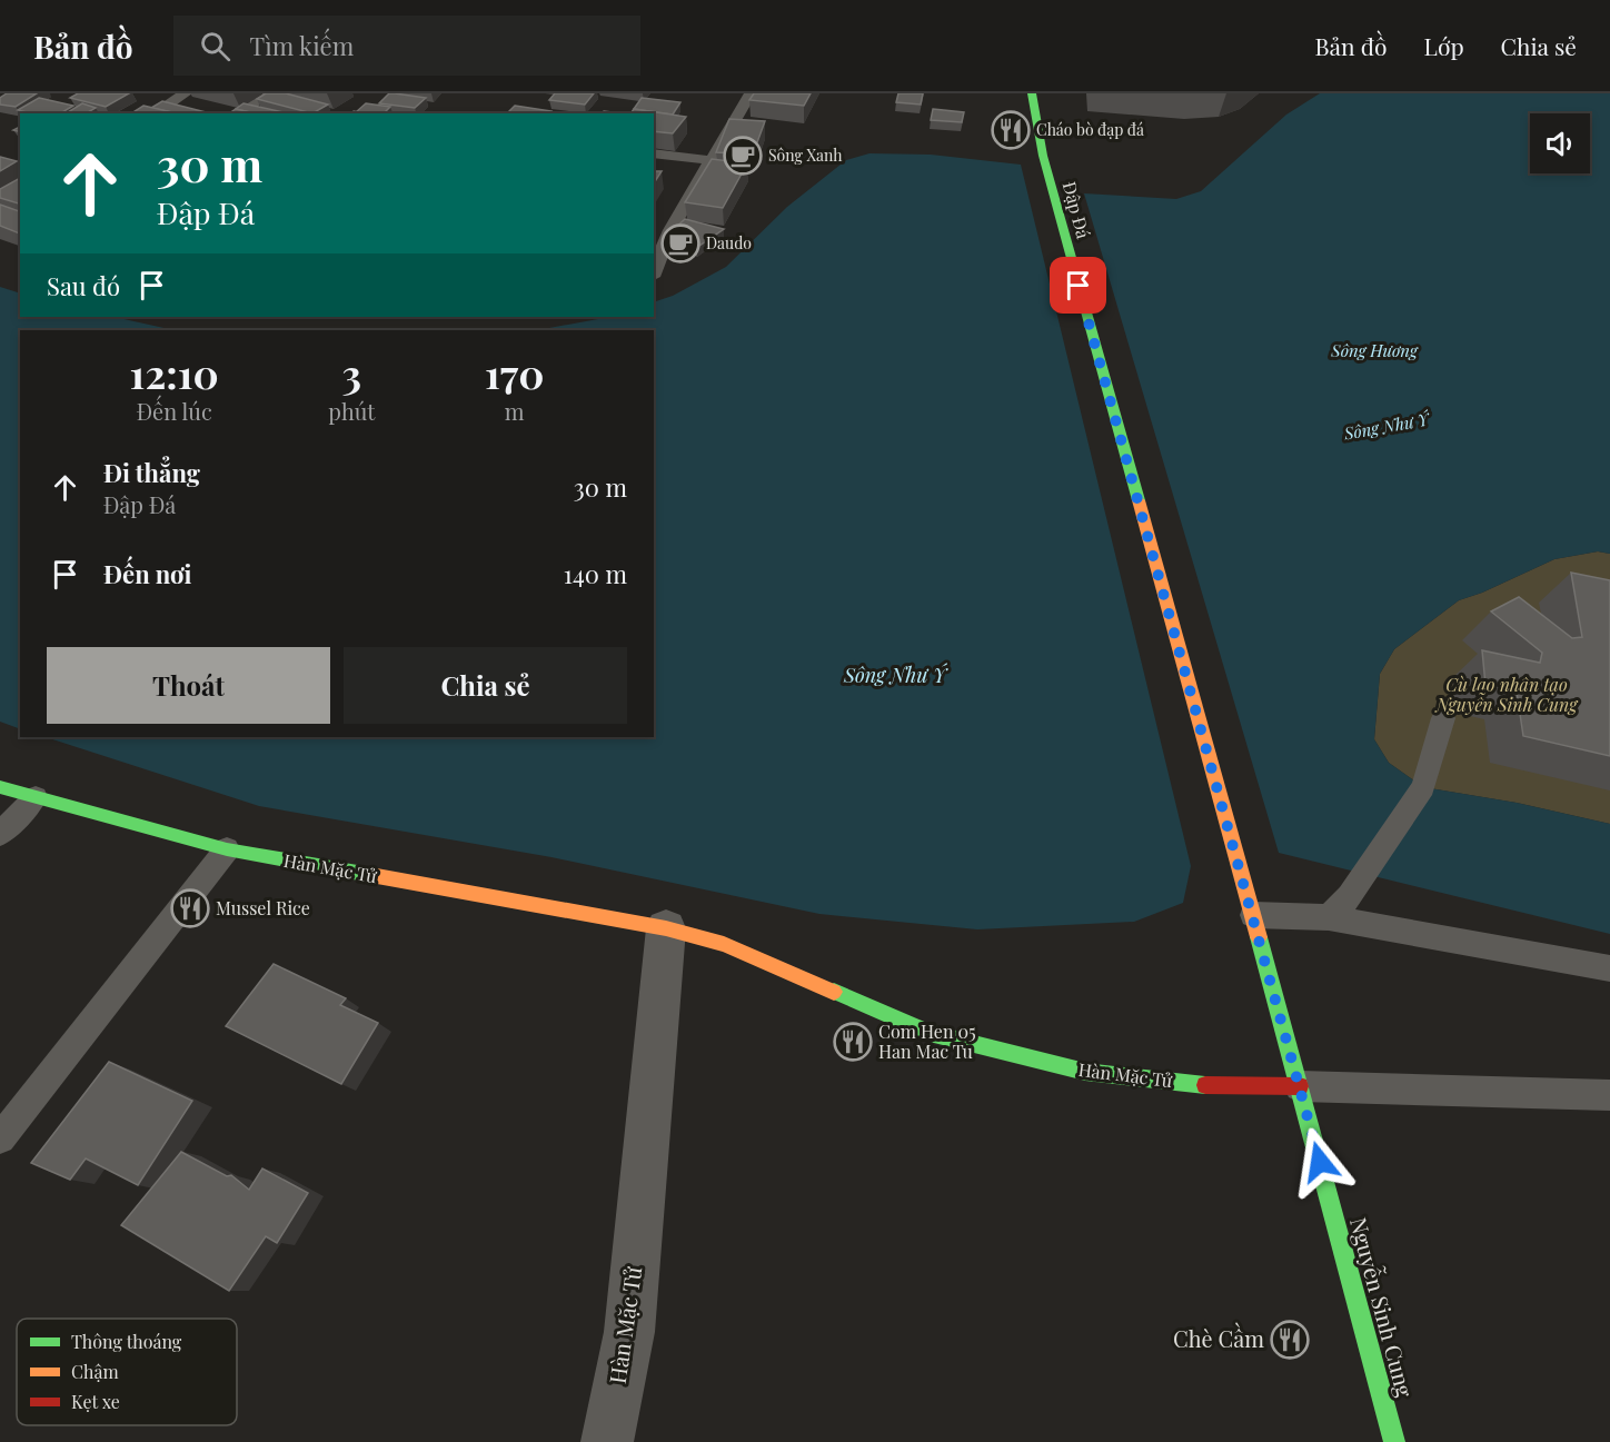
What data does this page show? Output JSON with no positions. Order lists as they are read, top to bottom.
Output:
{
  "streets": {
    "main road": ["Đập Đá", "Hàn Mặc Tử", "Nguyễn Sinh Cung"]
  },
  "crossings": [
    ["Đập Đá", "Nguyễn Sinh Cung"],
    ["Hàn Mặc Tử", "Nguyễn Sinh Cung"]
  ],
  "water": ["Sông Hương", "Sông Như Ý"],
  "parks": ["Cù lao nhân tạo Nguyễn Sinh Cung"],
  "places": {
    "restaurant": [
      "Cháo bò đạp đá",
      "Mussel Rice",
      "Com Hen 05 Han Mac Tu",
      "Chè Cầm"
    ],
    "cafe": ["Sông Xanh", "Daudo"]
  },
  "legend": ["Thông thoáng", "Chậm", "Kẹt xe"],
  "page": {
    "header": "Bản đồ",
    "search": "Tìm kiếm",
    "nav": ["Bản đồ", "Lớp", "Chia sẻ"],
    "turn": ["30 m", "Đập Đá"],
    "then": "Sau đó",
    "eta": [
      "12:10",
      "Đến lúc",
      "3",
      "phút",
      "170",
      "m"
    ],
    "list": [
      {
        "name": "Đi thẳng",
        "note": "Đập Đá",
        "value": "30 m"
      },
      {
        "name": "Đến nơi",
        "value": "140 m"
      }
    ],
    "buttons": ["Thoát", "Chia sẻ"]
  }
}
